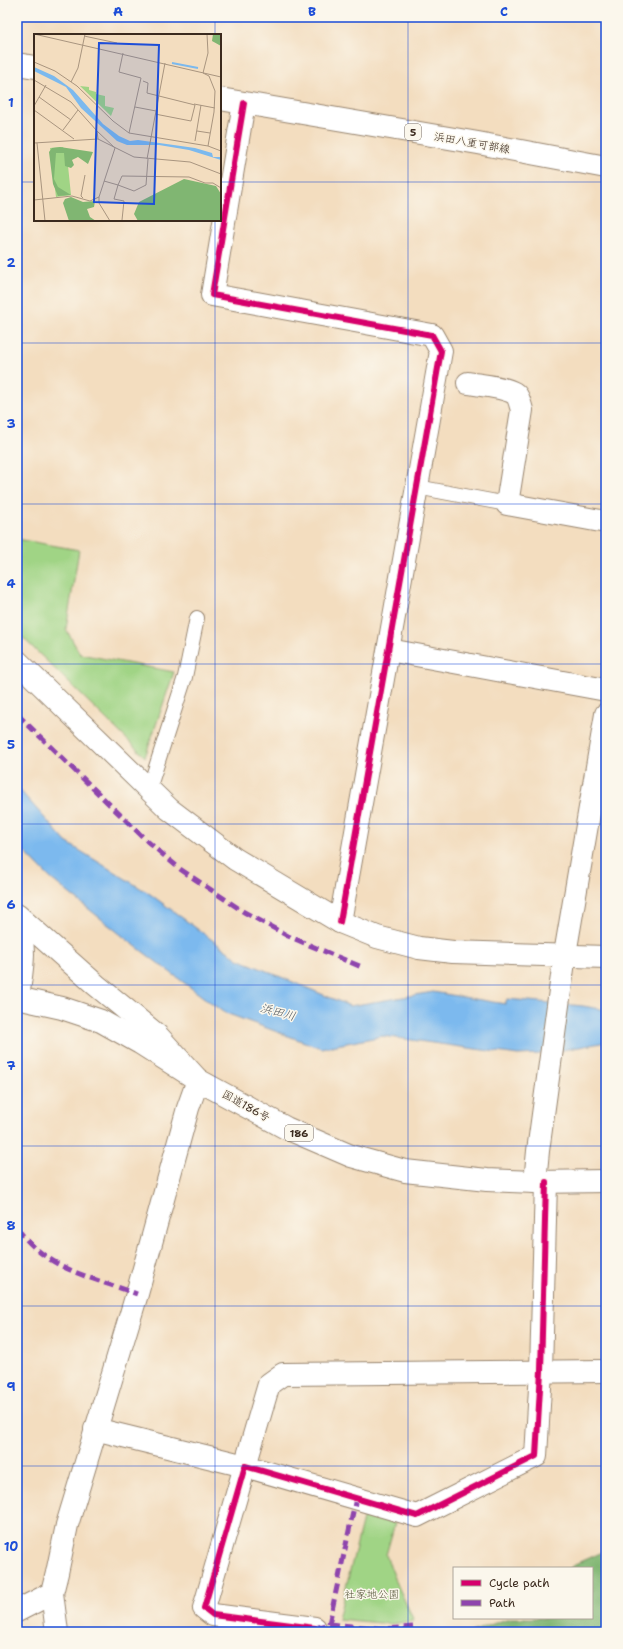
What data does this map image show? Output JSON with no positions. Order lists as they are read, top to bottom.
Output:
{
  "streets": {
    "main road": [
      "5",
      "浜田八重可部線",
      "国道186号",
      "186"
    ]
  },
  "water": ["浜田川"],
  "parks": ["社家地公園"],
  "legend": ["Cycle path", "Path"],
  "grid": {
    "columns": ["A", "B", "C"],
    "rows": [
      "1",
      "2",
      "3",
      "4",
      "5",
      "6",
      "7",
      "8",
      "9",
      "10"
    ]
  }
}
